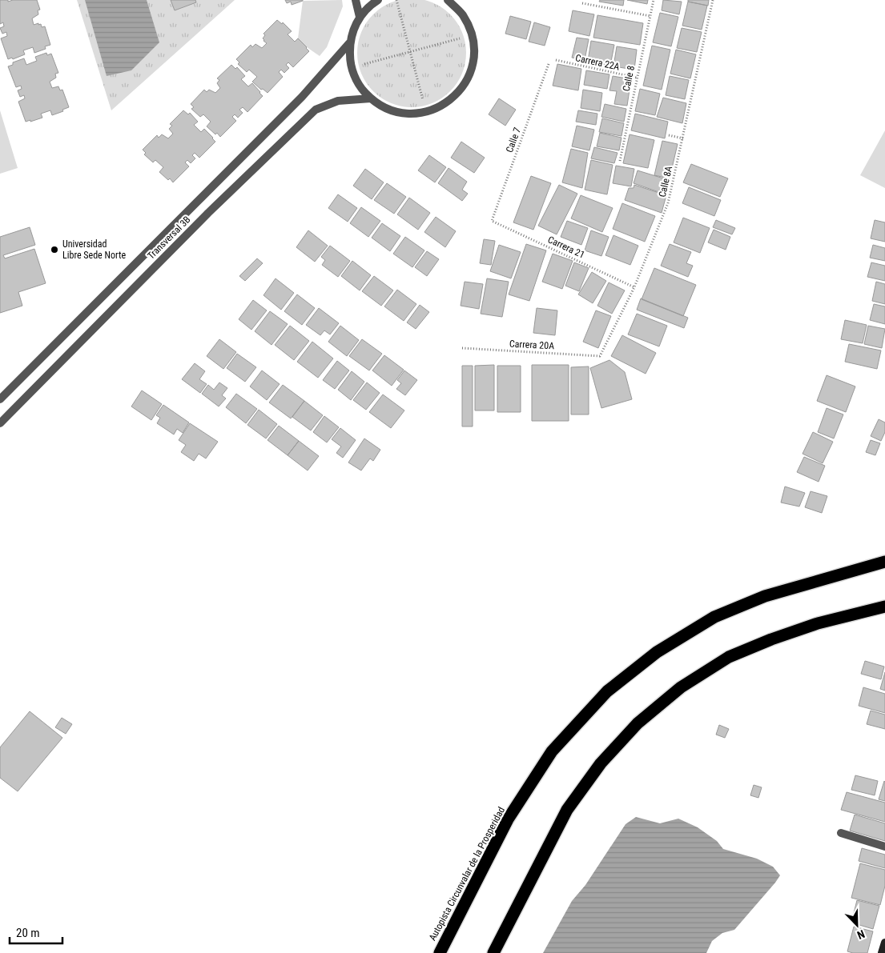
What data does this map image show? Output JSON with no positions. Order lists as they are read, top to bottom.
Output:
{
  "streets": {
    "highway": ["Autopista Circunvalar de la Prosperidad"],
    "street": ["Transversal 3B"],
    "path": [
      "Carrera 22A",
      "Calle 8",
      "Calle 7",
      "Calle 8A",
      "Carrera 21",
      "Carrera 20A"
    ]
  },
  "crossings": [
    ["Carrera 22A", "Calle 8"],
    ["Calle 7", "Carrera 21"],
    ["Calle 8A", "Carrera 21"],
    ["Calle 8A", "Carrera 20A"]
  ],
  "places": ["Universidad Libre Sede Norte"],
  "scale_bar": "20 m",
  "north": "bottom right"
}
